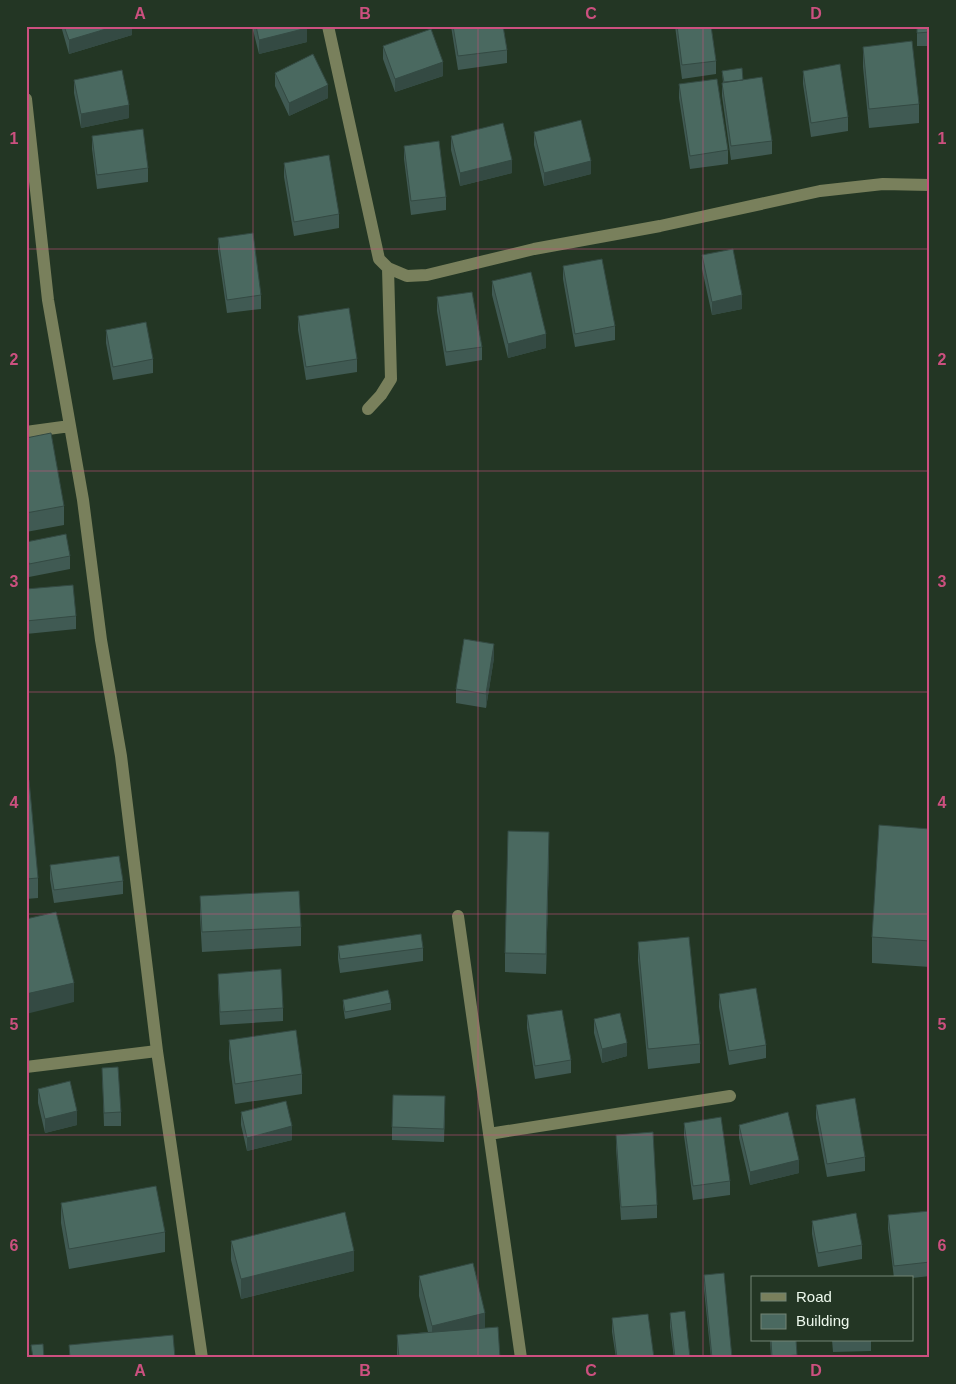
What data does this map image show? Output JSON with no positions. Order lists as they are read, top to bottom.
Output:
{
  "legend": ["Road", "Building"],
  "grid": {
    "columns": [
      "A",
      "B",
      "C",
      "D"
    ],
    "rows": [
      "1",
      "2",
      "3",
      "4",
      "5",
      "6"
    ]
  }
}
